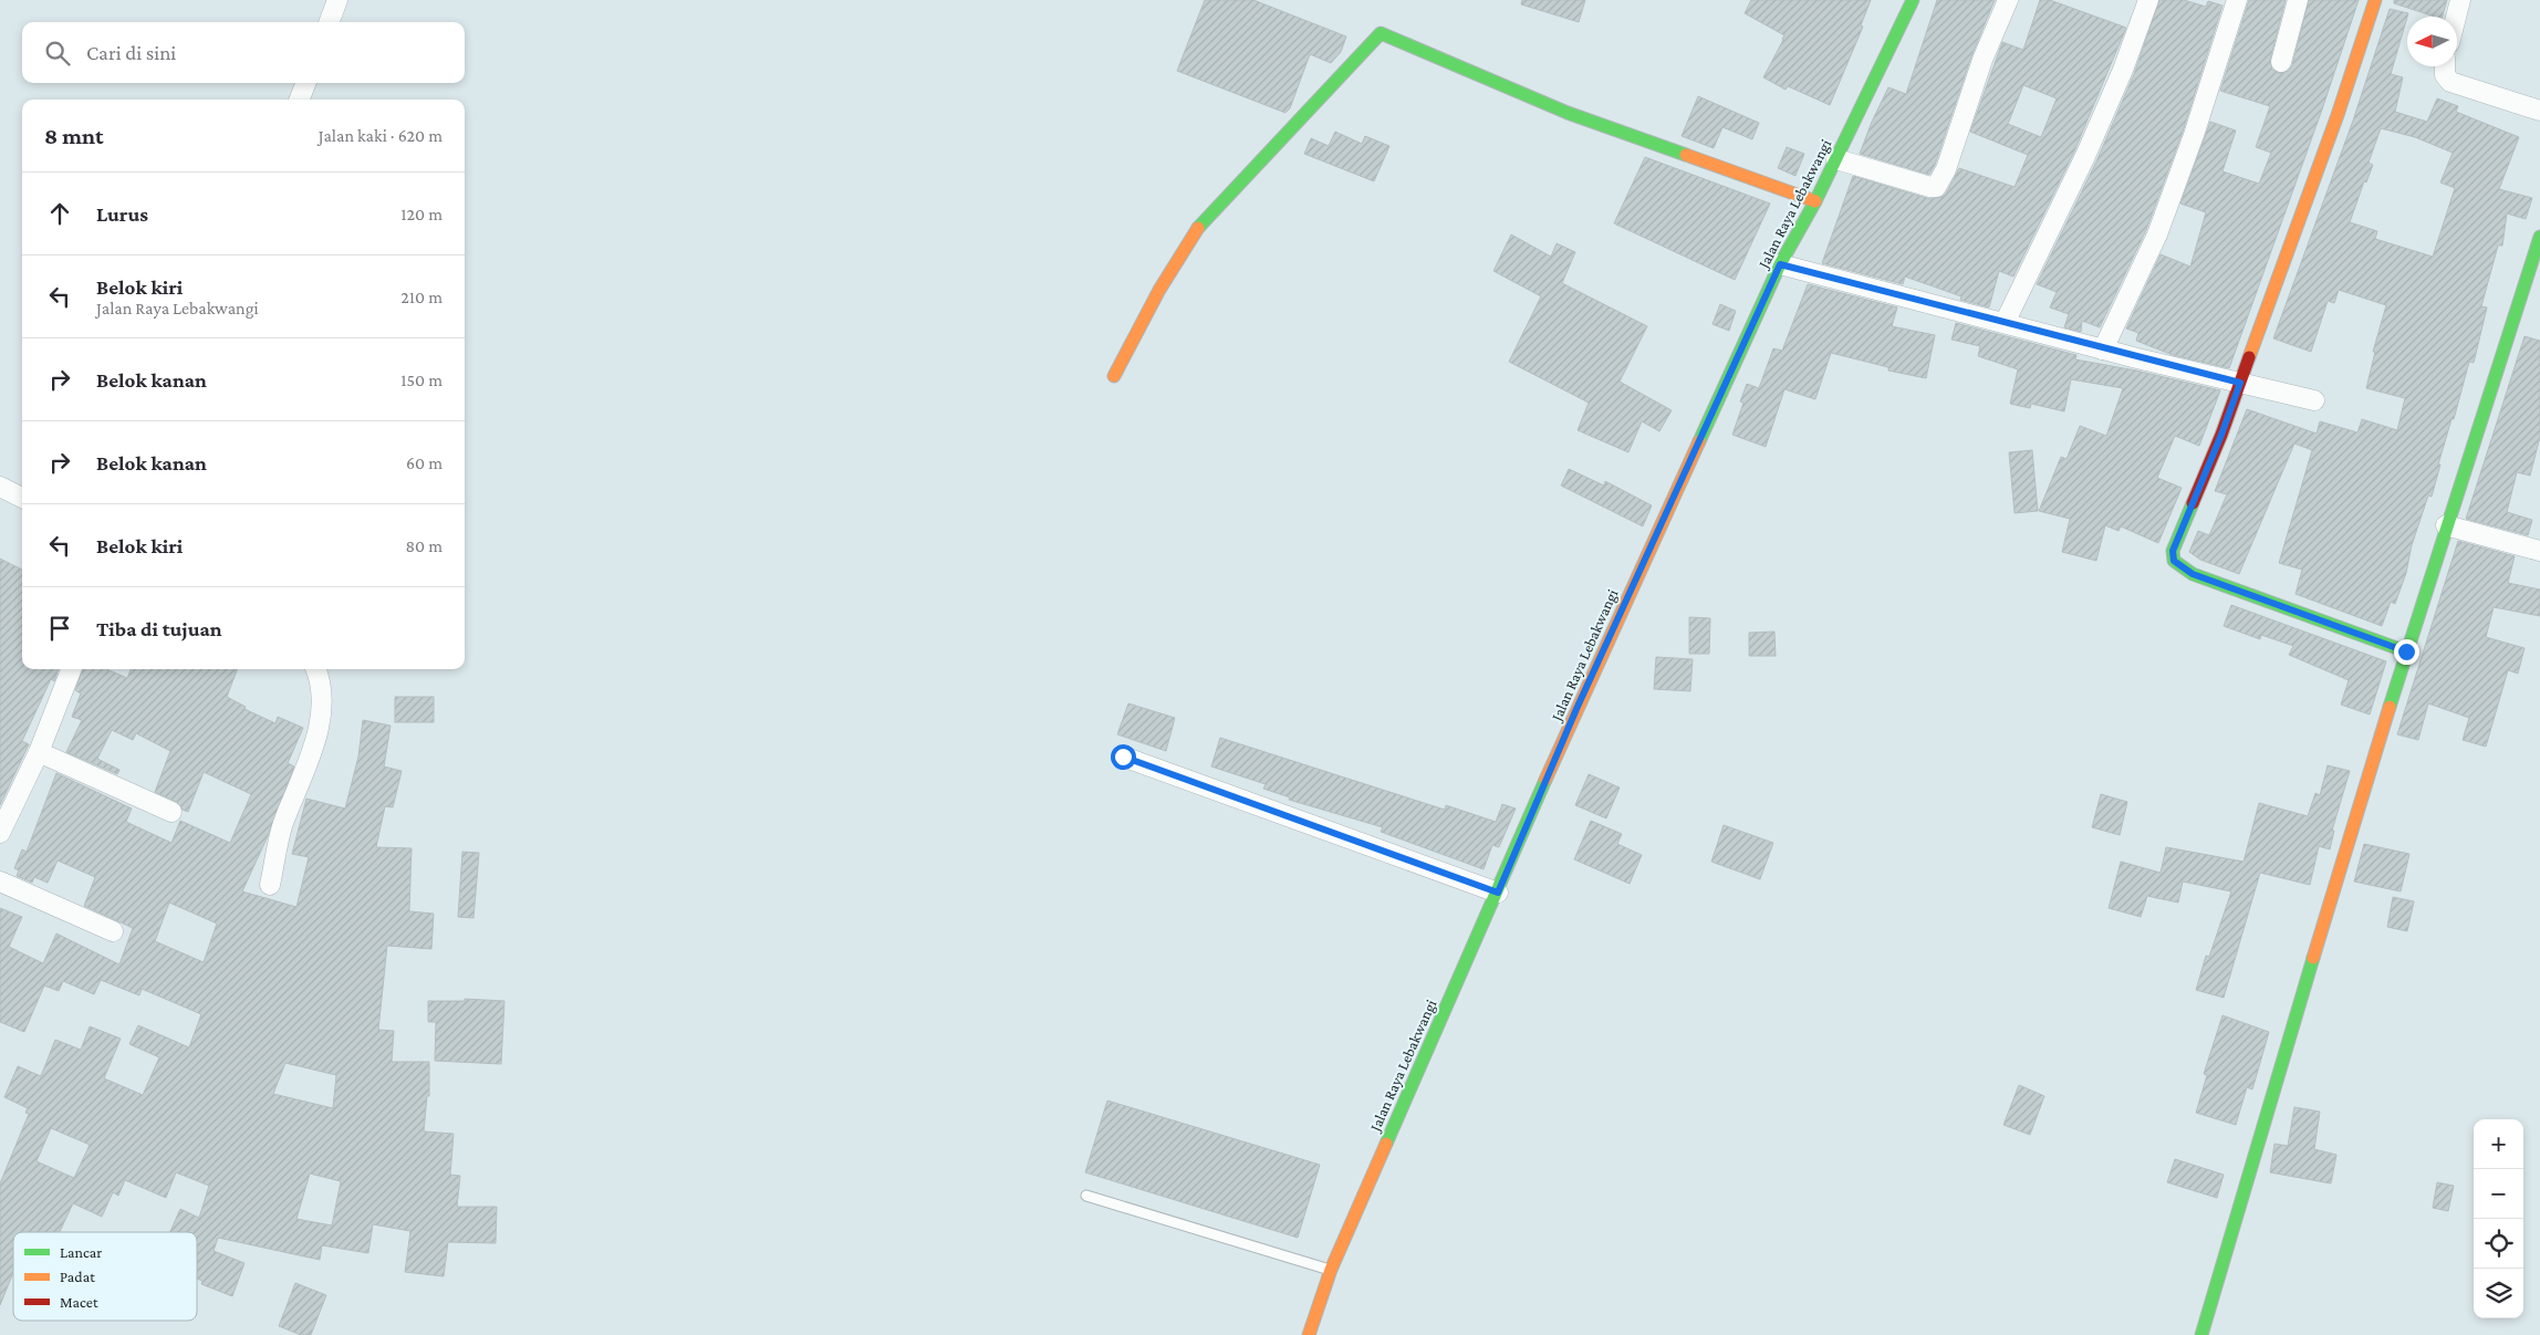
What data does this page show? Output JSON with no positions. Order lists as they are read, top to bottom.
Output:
{
  "streets": {
    "street": ["Jalan Raya Lebakwangi"]
  },
  "legend": ["Lancar", "Padat", "Macet"],
  "north": "left",
  "page": {
    "search": "Cari di sini",
    "heading": ["8 mnt", "Jalan kaki · 620 m"],
    "list": [
      ["Lurus", "120 m"],
      ["Belok kiri", "Jalan Raya Lebakwangi", "210 m"],
      ["Belok kanan", "150 m"],
      ["Belok kanan", "60 m"],
      ["Belok kiri", "80 m"],
      "Tiba di tujuan"
    ],
    "map_buttons": ["+", "−"]
  }
}
